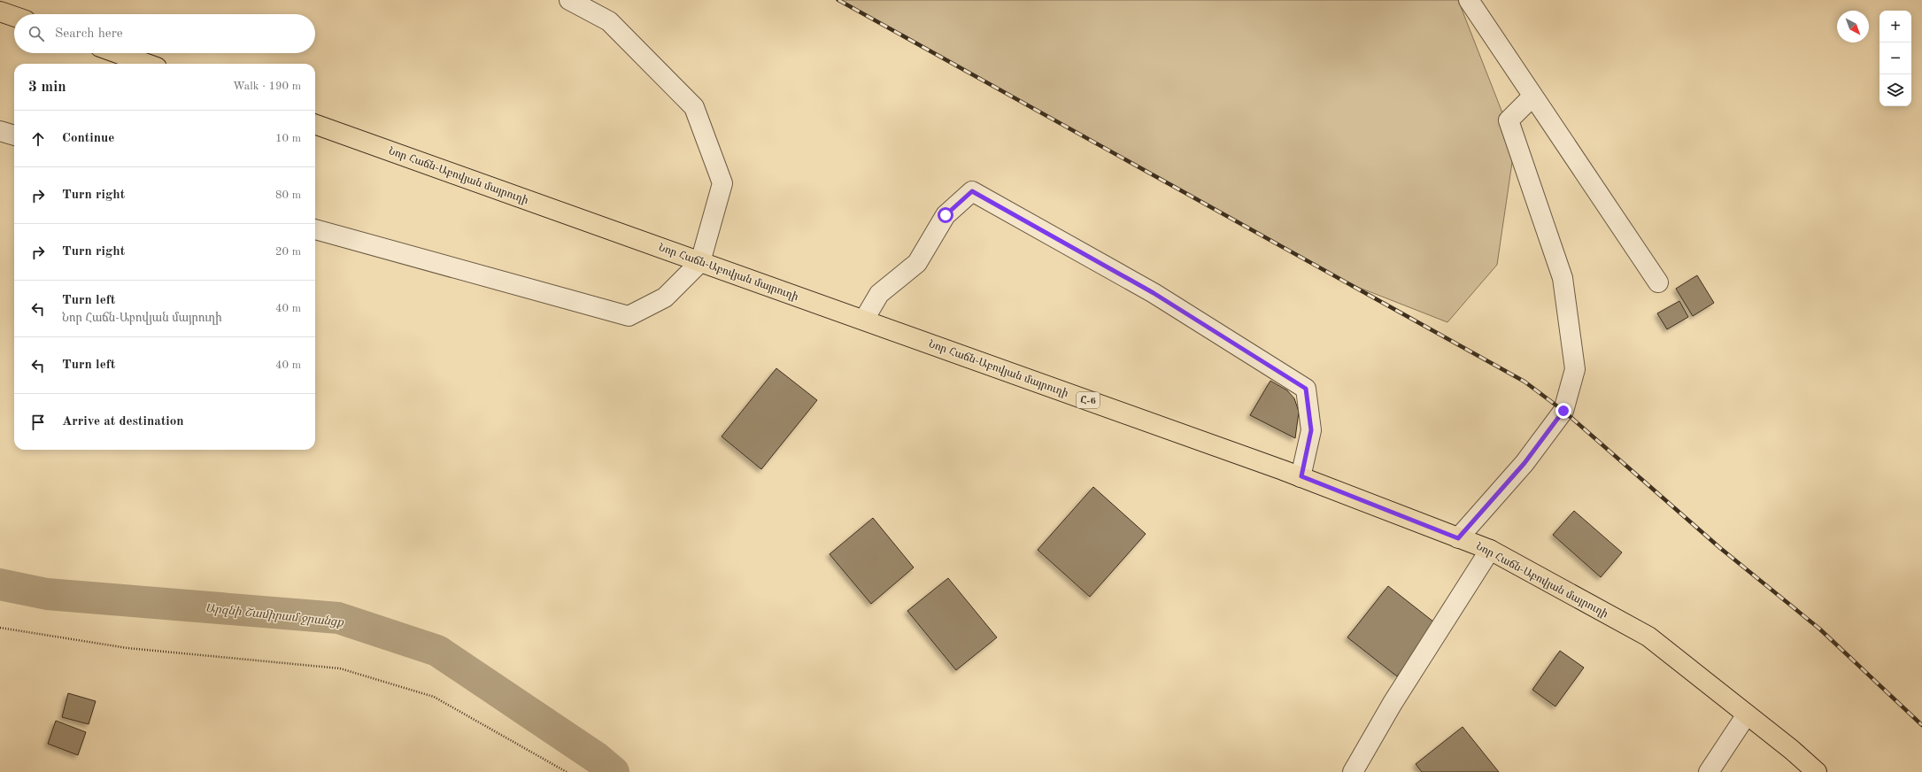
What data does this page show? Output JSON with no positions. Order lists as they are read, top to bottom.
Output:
{
  "streets": {
    "main road": ["Նոր Հաճն-Աբովյան մայրուղի", "Հ-6"]
  },
  "water": ["Արզնի Շամիրամ ջրանցք"],
  "north": "bottom right",
  "page": {
    "map_buttons": ["+", "−"],
    "search": "Search here",
    "heading": ["3 min", "Walk · 190 m"],
    "list": [
      ["Continue", "10 m"],
      ["Turn right", "80 m"],
      ["Turn right", "20 m"],
      ["Turn left", "Նոր Հաճն-Աբովյան մայրուղի", "40 m"],
      ["Turn left", "40 m"],
      "Arrive at destination"
    ]
  }
}
